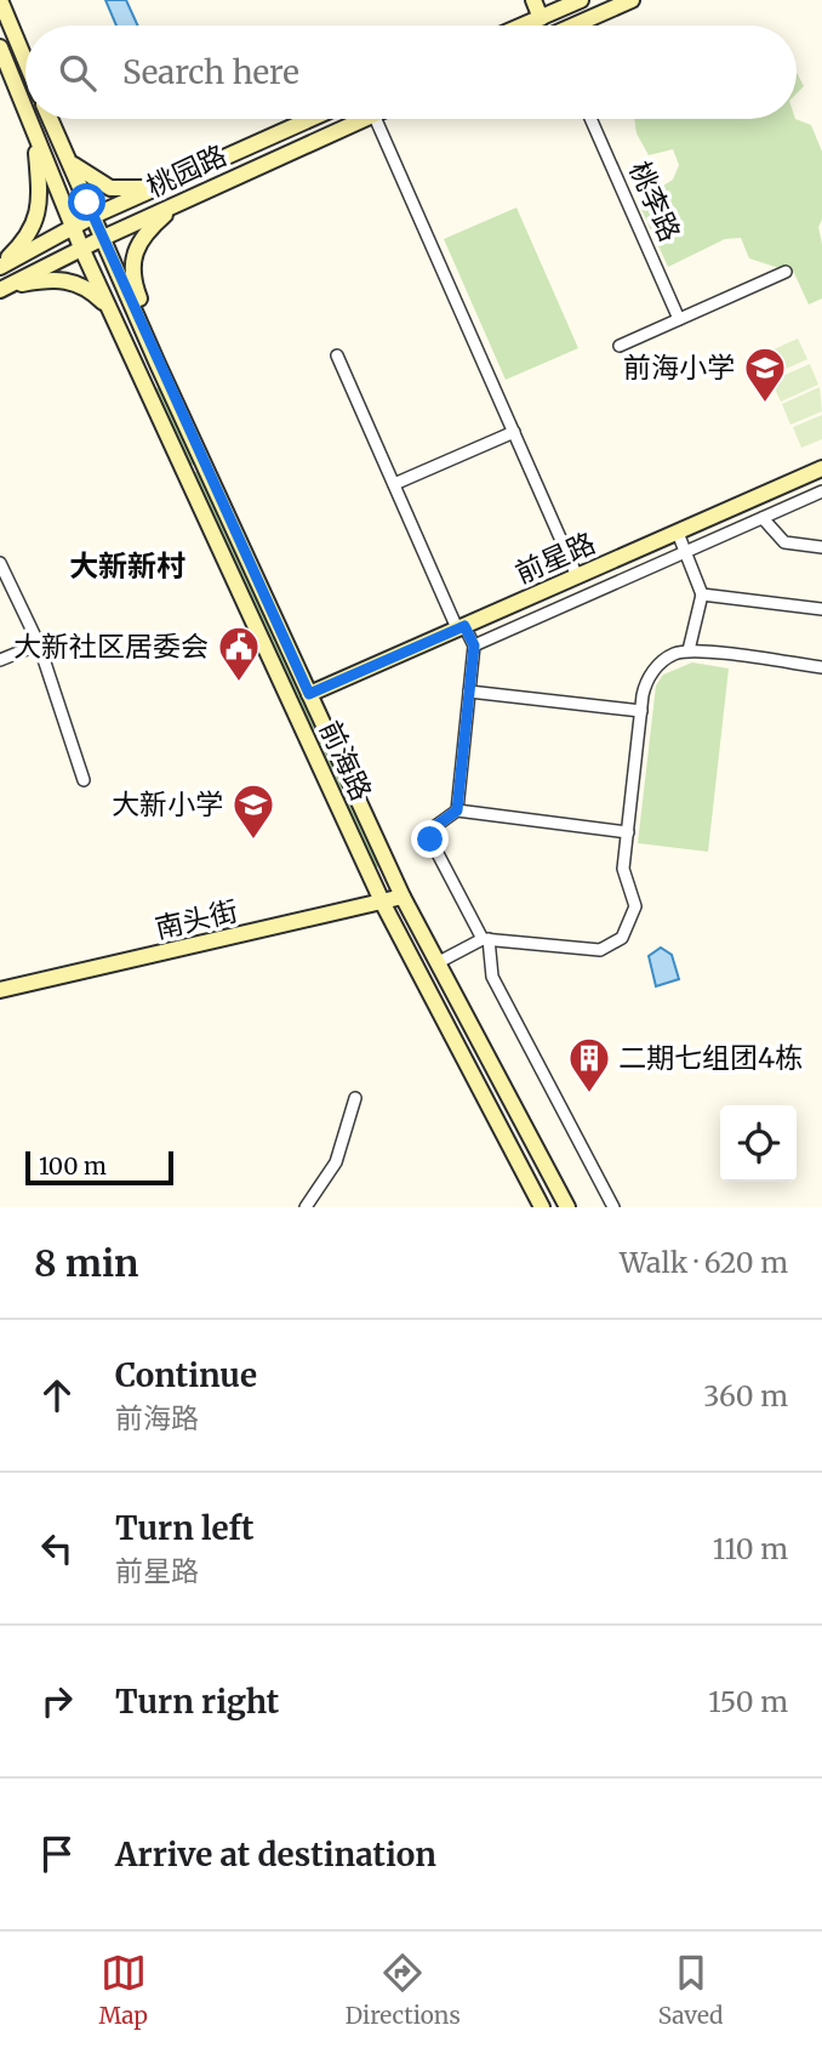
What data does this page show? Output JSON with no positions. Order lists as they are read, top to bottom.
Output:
{
  "streets": {
    "main road": [
      "桃园路",
      "前星路",
      "前海路",
      "南头街"
    ],
    "street": ["桃李路"]
  },
  "crossings": [
    ["桃园路", "前海路"],
    ["前星路", "前海路"],
    ["前海路", "南头街"]
  ],
  "districts": ["大新新村"],
  "places": {
    "school or university": ["前海小学", "大新小学"],
    "public building": ["大新社区居委会"],
    "building": ["二期七组团4栋"]
  },
  "scale_bar": "100 m",
  "page": {
    "search": "Search here",
    "scale": "100 m",
    "heading": ["8 min", "Walk · 620 m"],
    "list": [
      ["Continue", "前海路", "360 m"],
      ["Turn left", "前星路", "110 m"],
      ["Turn right", "150 m"],
      "Arrive at destination"
    ],
    "nav": ["Map", "Directions", "Saved"]
  }
}
